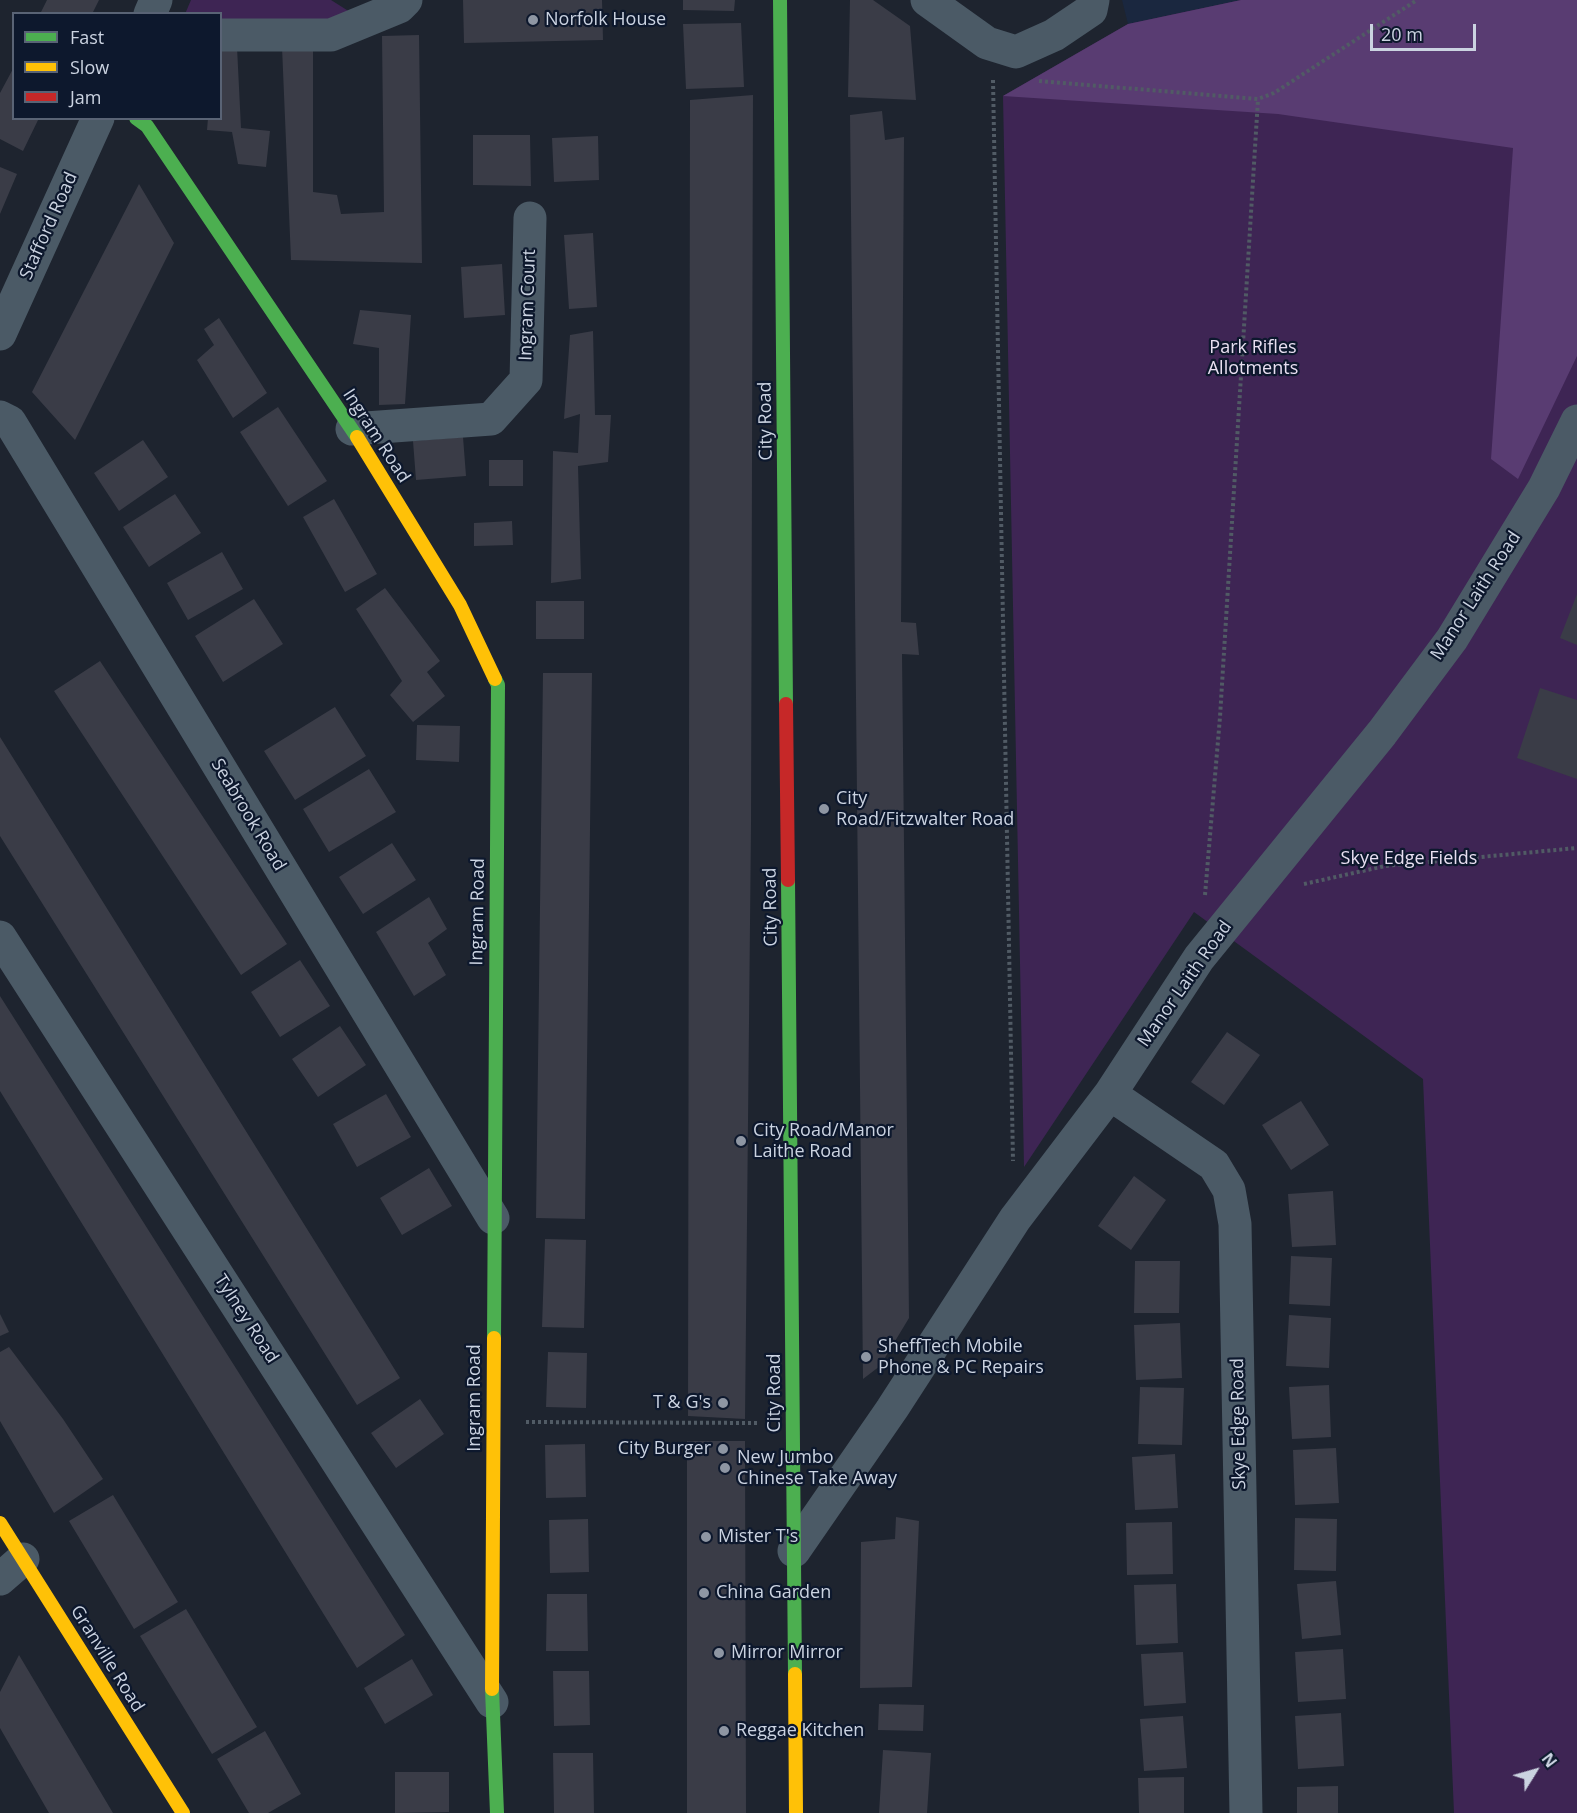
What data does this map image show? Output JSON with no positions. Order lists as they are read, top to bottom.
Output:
{
  "streets": {
    "main road": ["City Road", "Ingram Road", "Granville Road"],
    "street": [
      "Stafford Road",
      "Ingram Court",
      "Manor Laith Road",
      "Seabrook Road",
      "Tylney Road",
      "Skye Edge Road"
    ]
  },
  "crossings": [
    ["Ingram Court", "Ingram Road"],
    ["City Road", "Manor Laith Road"],
    ["Ingram Road", "Seabrook Road"],
    ["Ingram Road", "Tylney Road"],
    ["Manor Laith Road", "Skye Edge Road"]
  ],
  "parks": ["Park Rifles Allotments", "Skye Edge Fields"],
  "places": [
    "Norfolk House",
    "City Road/Fitzwalter Road",
    "City Road/Manor Laithe Road",
    "SheffTech Mobile Phone & PC Repairs",
    "T & G's",
    "City Burger",
    "New Jumbo Chinese Take Away",
    "Mister T's",
    "China Garden",
    "Mirror Mirror",
    "Reggae Kitchen"
  ],
  "legend": ["Fast", "Slow", "Jam"],
  "scale_bar": "20 m",
  "north": "top right"
}
